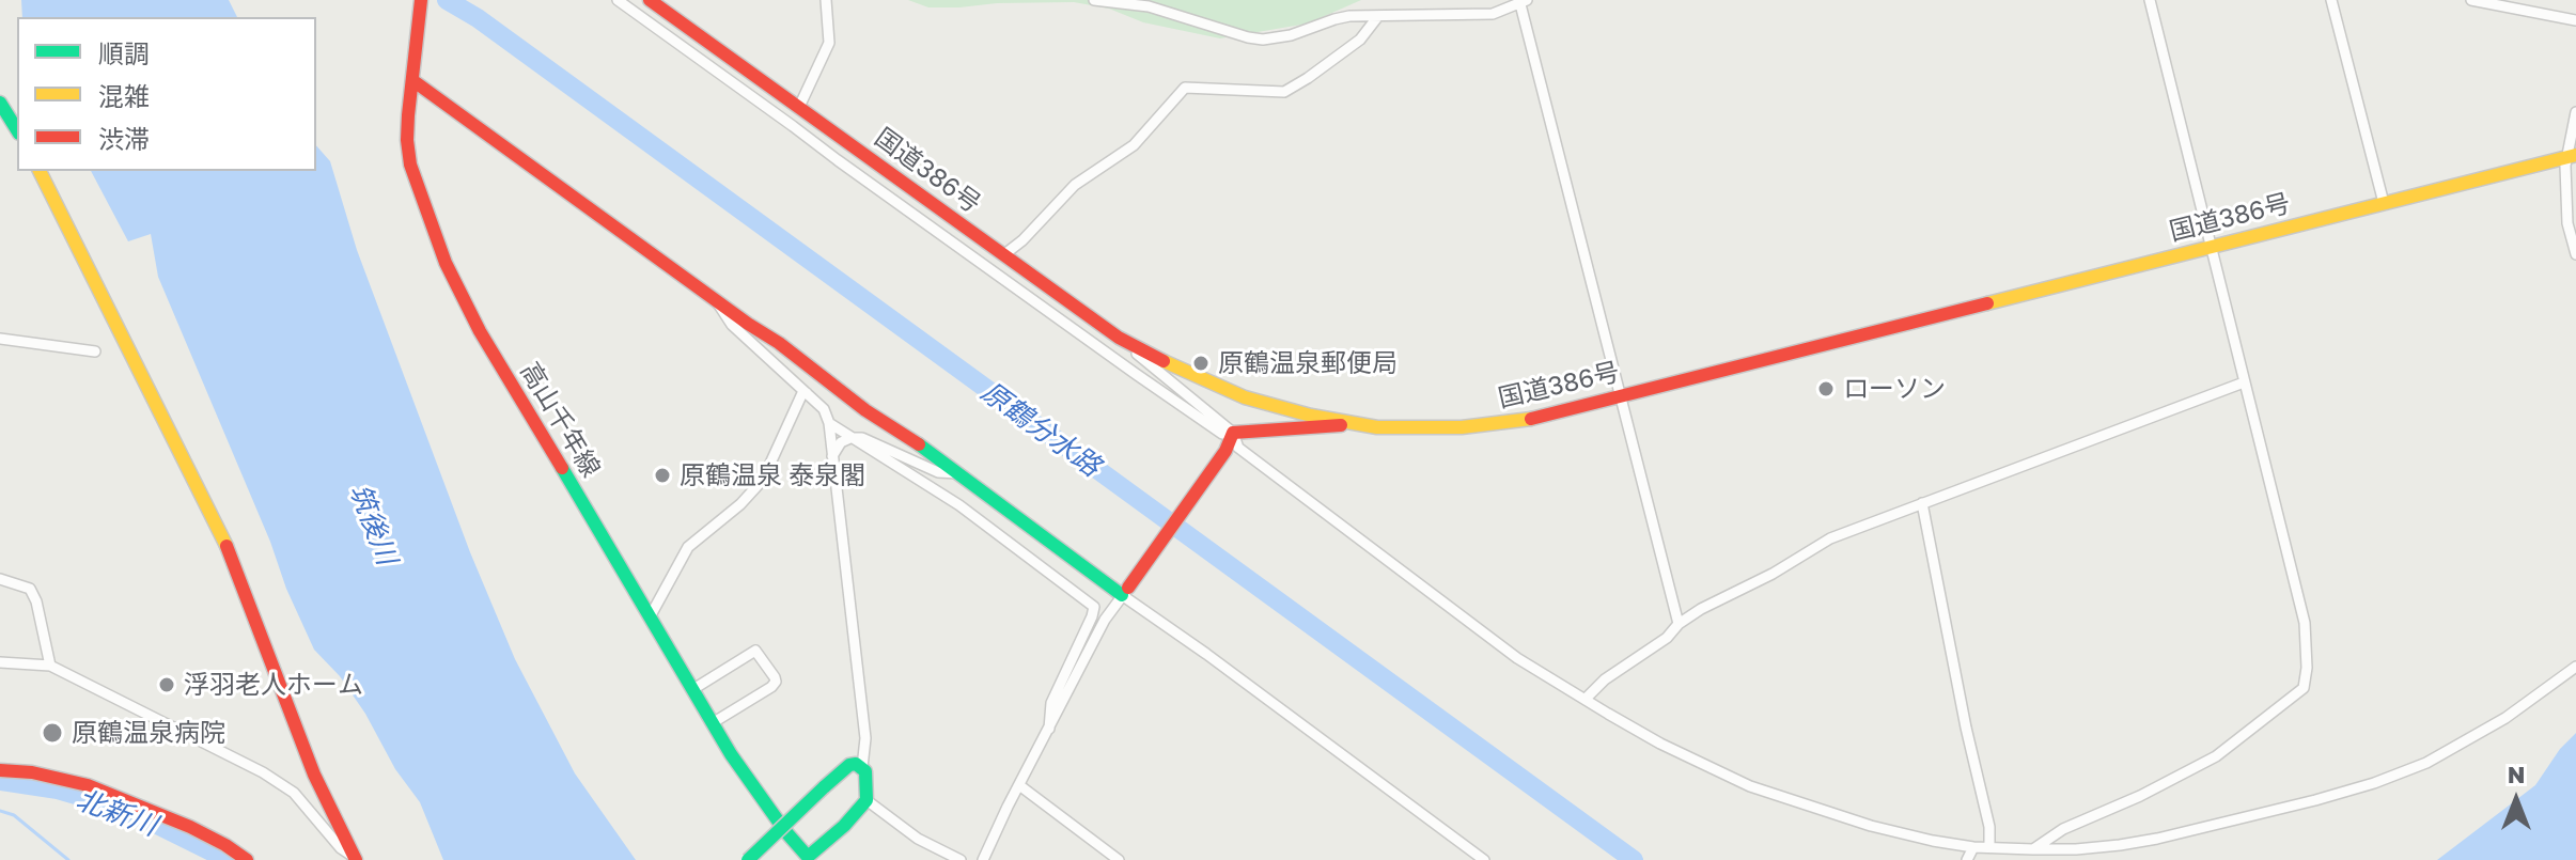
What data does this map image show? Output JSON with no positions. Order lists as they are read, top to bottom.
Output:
{
  "streets": {
    "main road": ["国道386号", "高山千年線"]
  },
  "water": ["原鶴分水路", "筑後川", "北新川"],
  "places": [
    "原鶴温泉郵便局",
    "ローソン",
    "原鶴温泉 泰泉閣",
    "浮羽老人ホーム",
    "原鶴温泉病院"
  ],
  "legend": ["順調", "混雑", "渋滞"],
  "north": "top"
}
